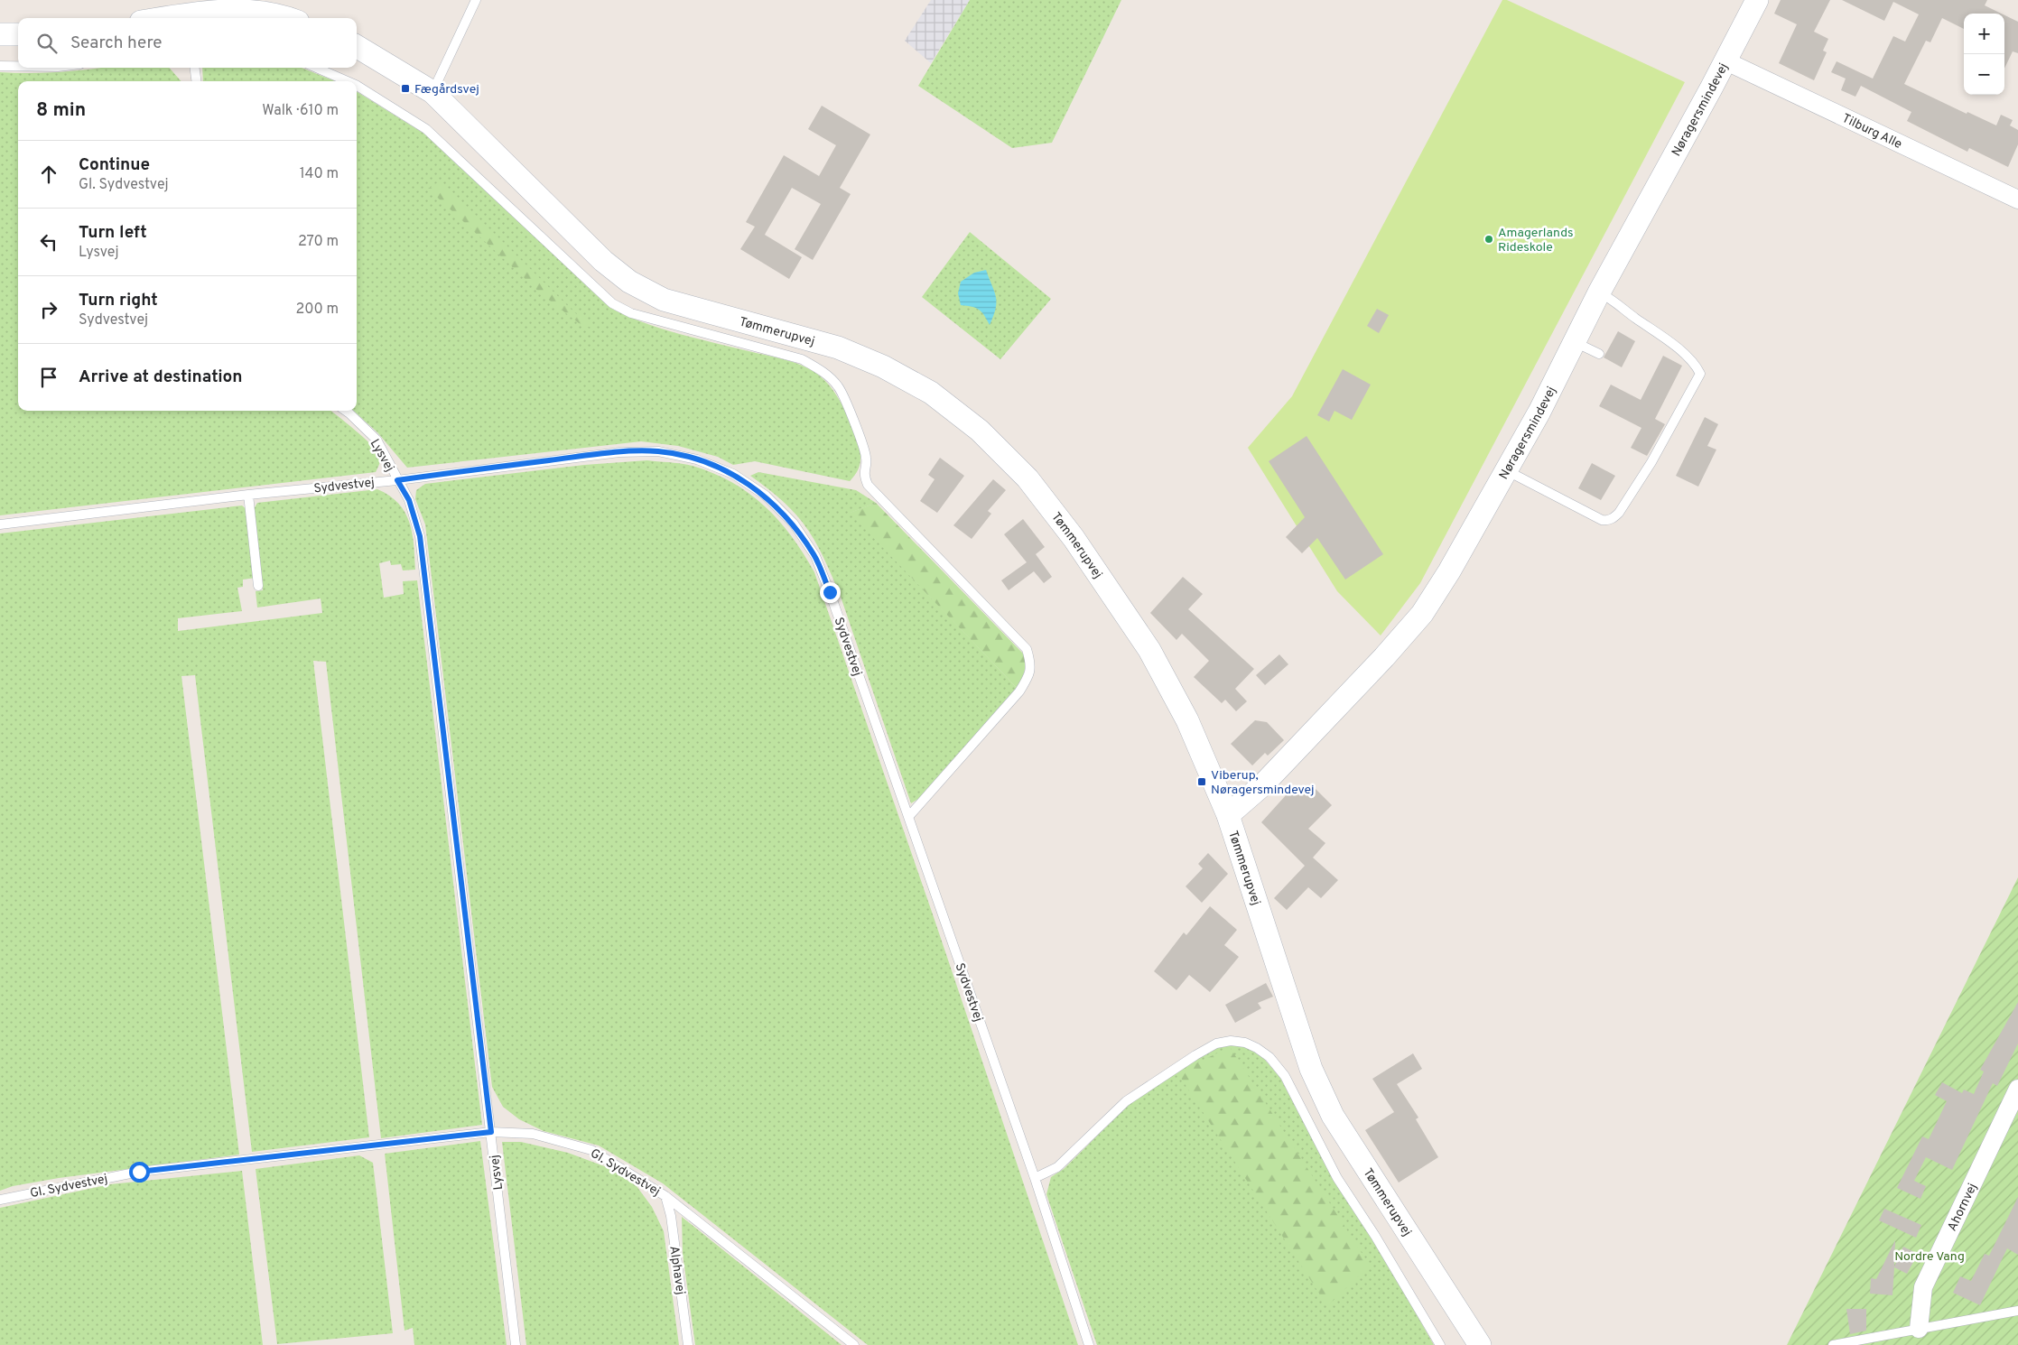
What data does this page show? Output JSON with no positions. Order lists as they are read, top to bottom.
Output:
{
  "streets": {
    "street": [
      "Nøragersmindevej",
      "Tilburg Alle",
      "Tømmerupvej",
      "Ahornvej"
    ],
    "lane": [
      "Lysvej",
      "Sydvestvej",
      "Gl. Sydvestvej",
      "Alphavej"
    ]
  },
  "crossings": [
    ["Nøragersmindevej", "Tilburg Alle"],
    ["Nøragersmindevej", "Tømmerupvej"],
    ["Lysvej", "Sydvestvej"],
    ["Lysvej", "Gl. Sydvestvej"],
    ["Gl. Sydvestvej", "Alphavej"]
  ],
  "parks": ["Nordre Vang"],
  "places": {
    "transit": ["Fægårdsvej", "Viberup, Nøragersmindevej"],
    "other": ["Amagerlands Rideskole"]
  },
  "page": {
    "map_buttons": ["+", "−"],
    "search": "Search here",
    "heading": ["8 min", "Walk · 610 m"],
    "list": [
      ["Continue", "Gl. Sydvestvej", "140 m"],
      ["Turn left", "Lysvej", "270 m"],
      ["Turn right", "Sydvestvej", "200 m"],
      "Arrive at destination"
    ]
  }
}
